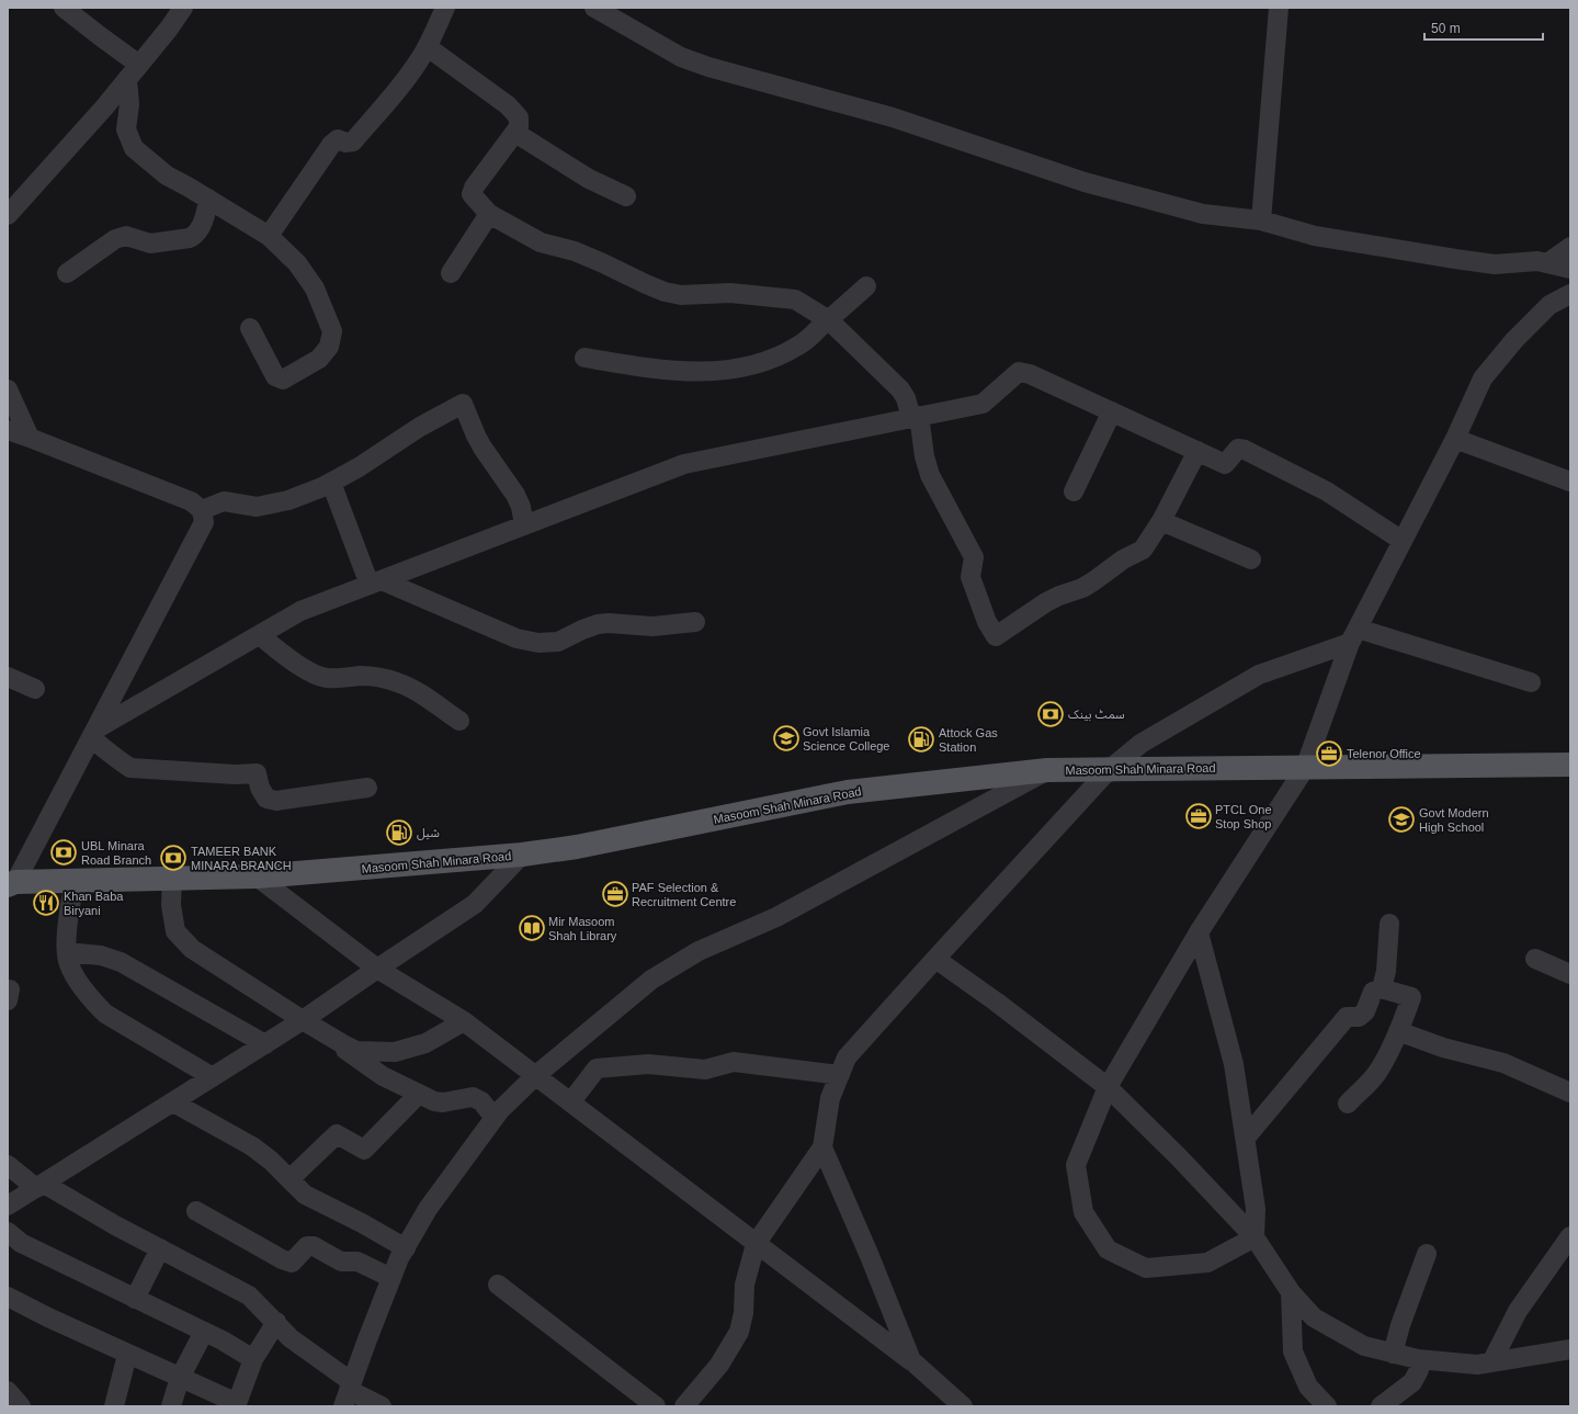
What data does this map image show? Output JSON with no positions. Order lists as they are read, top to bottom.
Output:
{
  "streets": {
    "main road": ["Masoom Shah Minara Road"]
  },
  "places": {
    "bank": ["سمٹ بینک", "UBL Minara Road Branch", "TAMEER BANK MINARA BRANCH"],
    "school or university": ["Govt Islamia Science College", "Govt Modern High School"],
    "fuel station": ["Attock Gas Station", "شیل"],
    "office": ["Telenor Office", "PTCL One Stop Shop", "PAF Selection & Recruitment Centre"],
    "restaurant": ["Khan Baba Biryani"],
    "library": ["Mir Masoom Shah Library"]
  },
  "scale_bar": "50 m"
}
